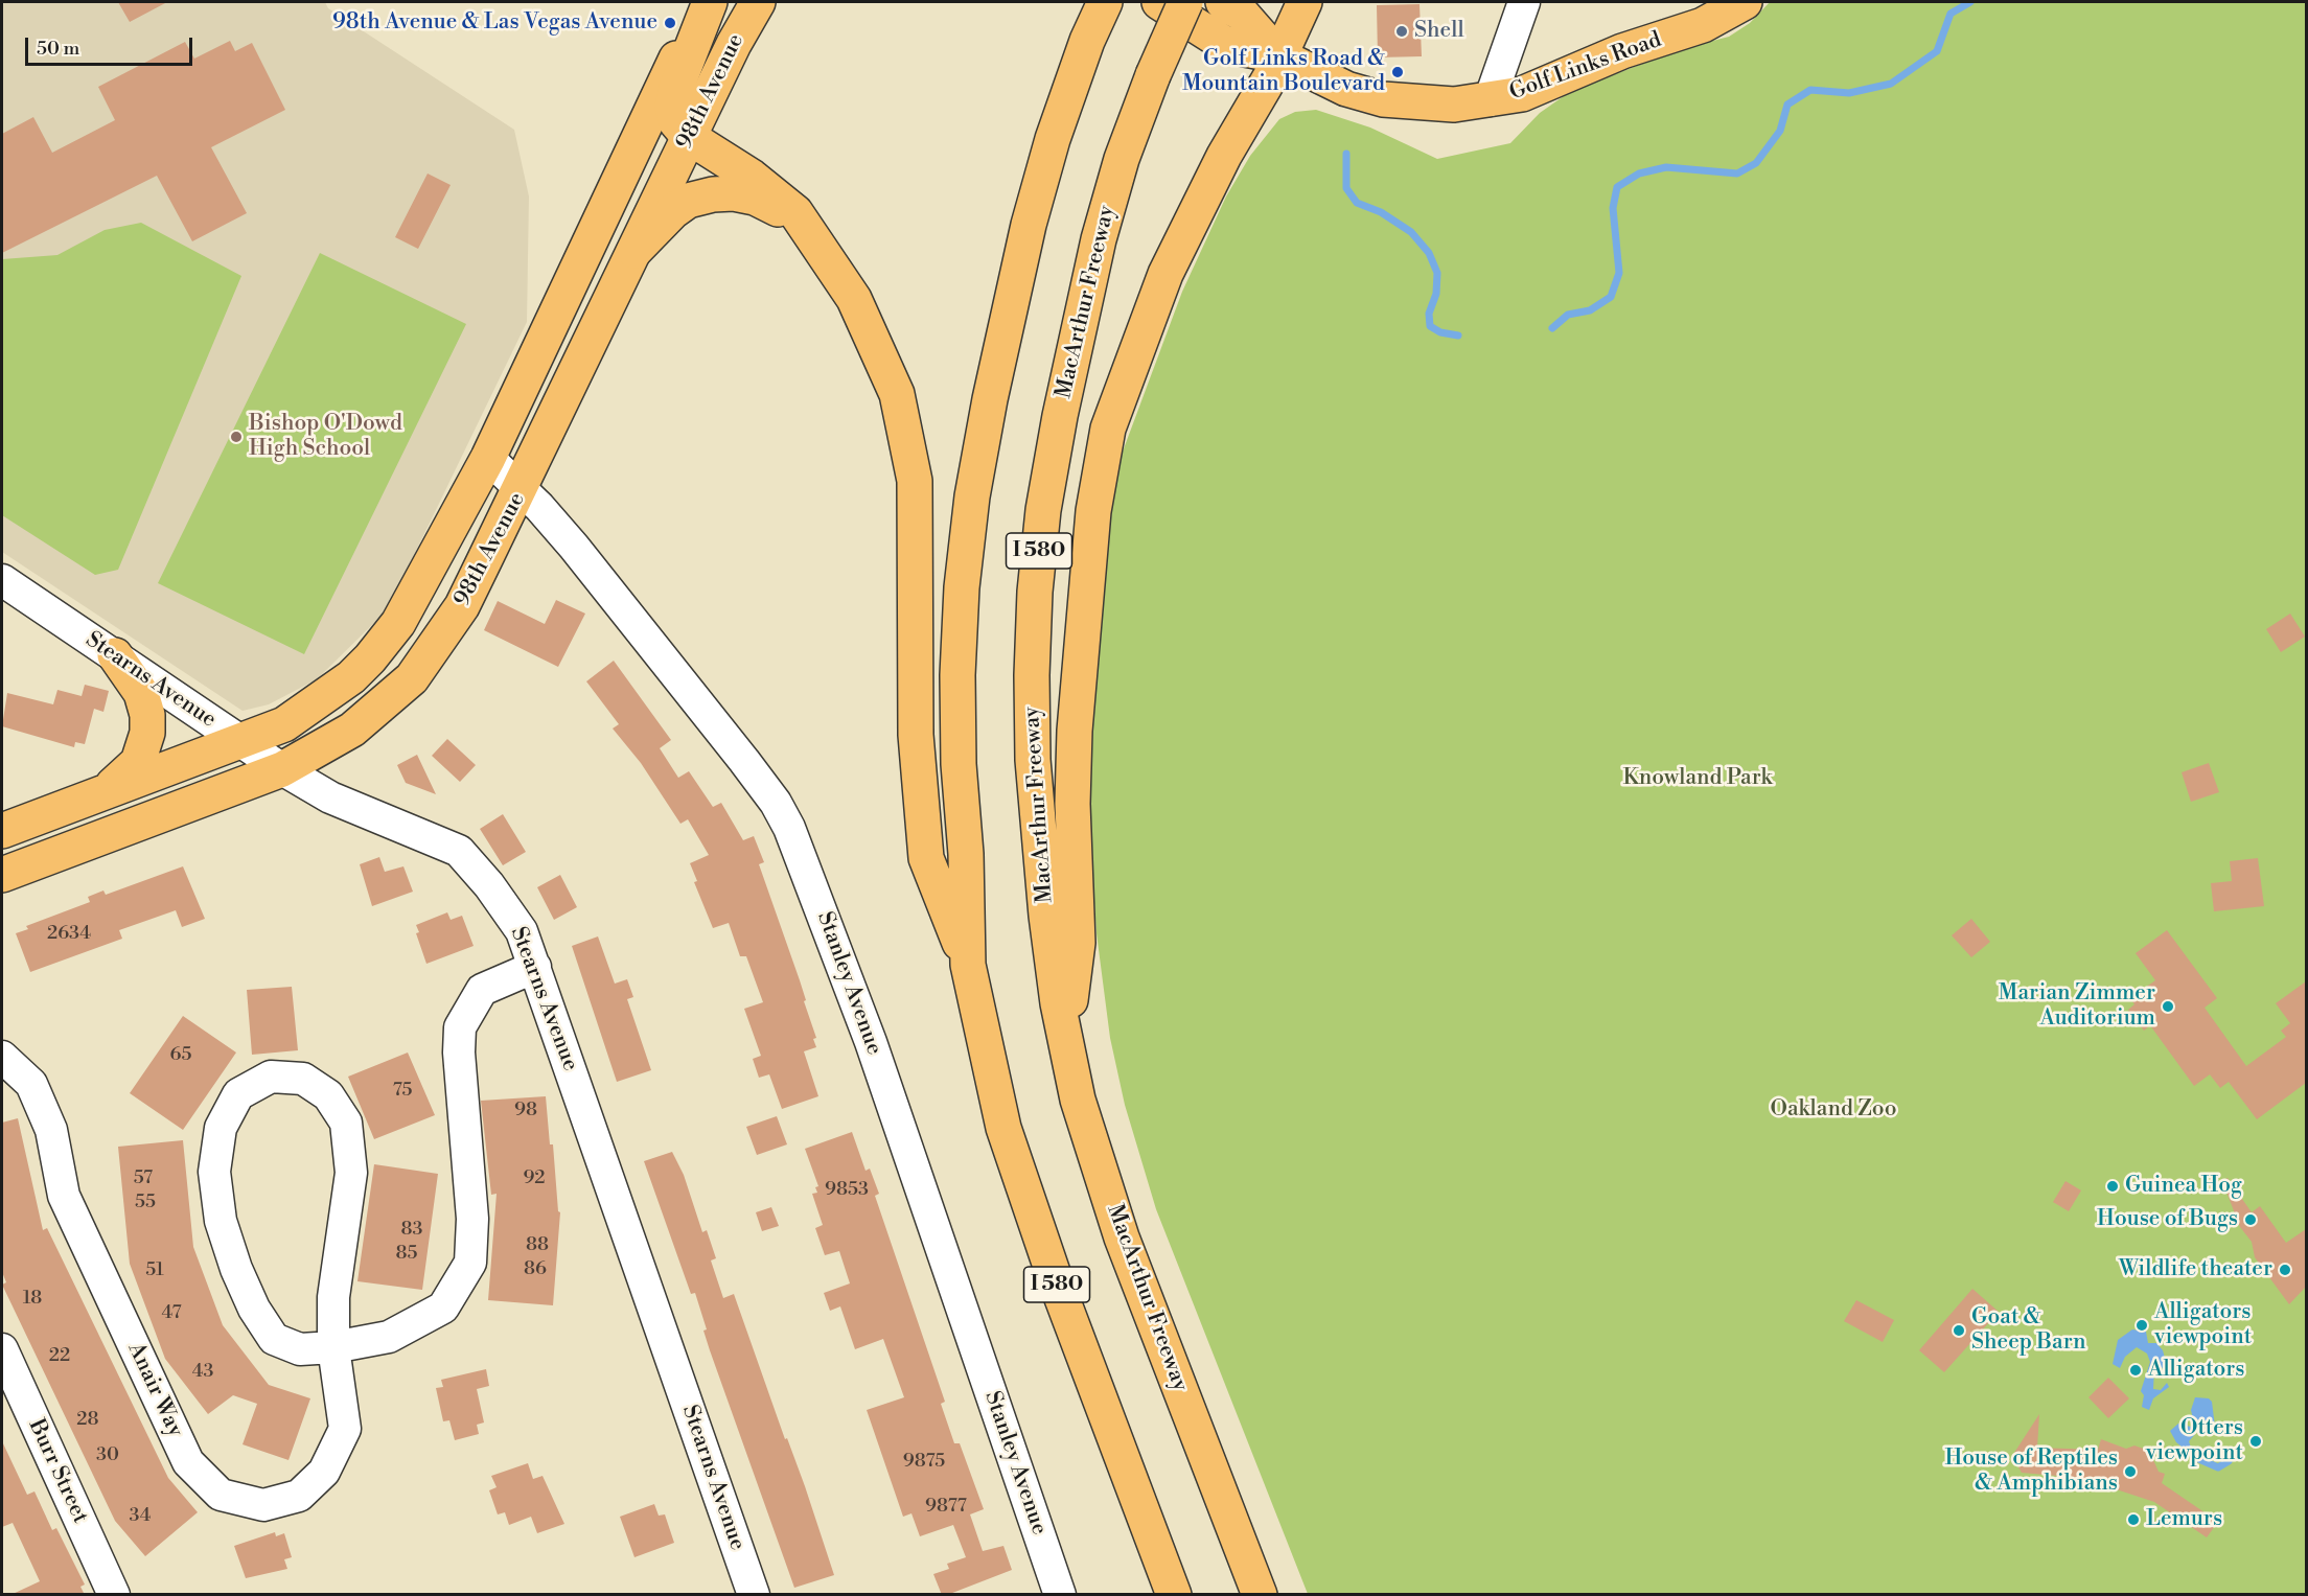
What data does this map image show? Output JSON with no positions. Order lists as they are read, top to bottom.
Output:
{
  "streets": {
    "main road": [
      "Golf Links Road",
      "98th Avenue",
      "MacArthur Freeway",
      "I 580"
    ],
    "street": [
      "Stearns Avenue",
      "Stanley Avenue",
      "Anair Way",
      "Burr Street"
    ]
  },
  "crossings": [
    ["98th Avenue", "Stearns Avenue"],
    ["98th Avenue", "Stanley Avenue"],
    ["Stearns Avenue", "Anair Way"]
  ],
  "parks": ["Knowland Park", "Oakland Zoo"],
  "places": [
    "98th Avenue & Las Vegas Avenue",
    "Shell",
    "Golf Links Road & Mountain Boulevard",
    "Bishop O'Dowd High School",
    "Marian Zimmer Auditorium",
    "Guinea Hog",
    "House of Bugs",
    "Wildlife theater",
    "Alligators viewpoint",
    "Goat & Sheep Barn",
    "Alligators",
    "Otters viewpoint",
    "House of Reptiles & Amphibians",
    "Lemurs"
  ],
  "house_numbers": [
    "2634",
    "65",
    "75",
    "98",
    "57",
    "92",
    "9853",
    "55",
    "83",
    "88",
    "85",
    "86",
    "51",
    "18",
    "47",
    "22",
    "43",
    "28",
    "30",
    "9875",
    "9877",
    "34"
  ],
  "scale_bar": "50 m"
}
